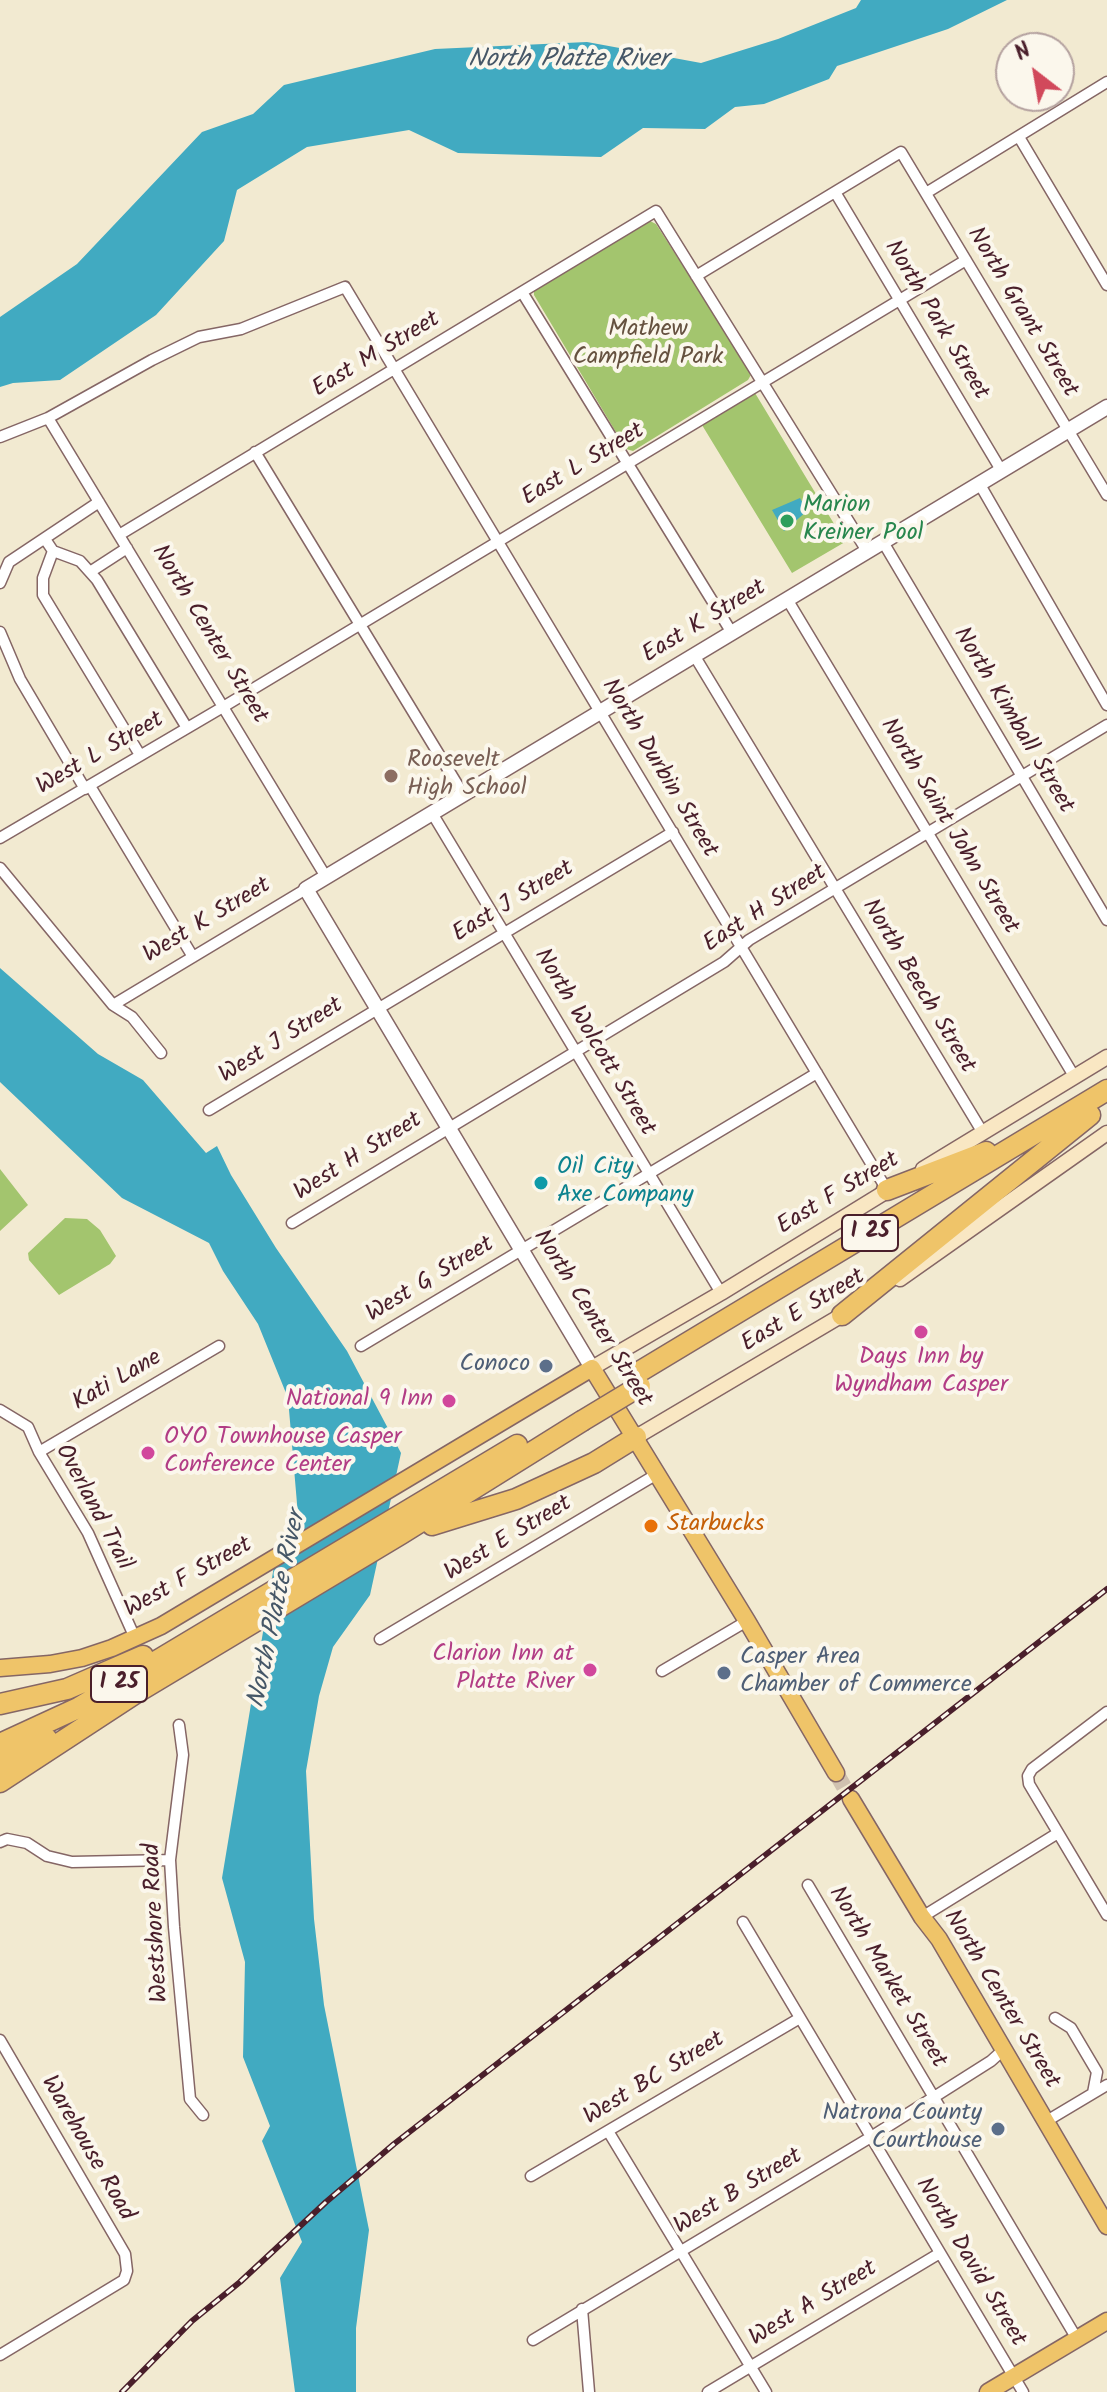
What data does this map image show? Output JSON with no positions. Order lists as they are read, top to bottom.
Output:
{
  "streets": {
    "highway": ["I 25"],
    "main road": [
      "North Center Street",
      "East F Street",
      "East E Street",
      "West F Street"
    ],
    "street": [
      "North Grant Street",
      "North Park Street",
      "East M Street",
      "East L Street",
      "East K Street",
      "North Kimball Street",
      "West L Street",
      "North Durbin Street",
      "North Saint John Street",
      "East J Street",
      "East H Street",
      "West K Street",
      "North Beech Street",
      "West J Street",
      "North Wolcott Street",
      "West H Street",
      "West G Street",
      "Kati Lane",
      "Overland Trail",
      "West E Street",
      "Westshore Road",
      "North Market Street",
      "West BC Street",
      "Warehouse Road",
      "West B Street",
      "North David Street",
      "West A Street"
    ]
  },
  "crossings": [
    ["North Grant Street", "North Park Street"],
    ["North Grant Street", "East L Street"],
    ["North Grant Street", "East K Street"],
    ["North Park Street", "East L Street"],
    ["North Park Street", "East K Street"],
    ["East M Street", "North Center Street"],
    ["East M Street", "North Durbin Street"],
    ["East L Street", "North Center Street"],
    ["East L Street", "West L Street"],
    ["East L Street", "North Durbin Street"],
    ["East K Street", "North Center Street"],
    ["East K Street", "North Kimball Street"],
    ["East K Street", "North Durbin Street"],
    ["East K Street", "North Saint John Street"],
    ["East K Street", "West K Street"],
    ["East K Street", "North Beech Street"],
    ["East K Street", "North Wolcott Street"],
    ["North Center Street", "West L Street"],
    ["North Center Street", "North Durbin Street"],
    ["North Center Street", "East J Street"],
    ["North Center Street", "East H Street"],
    ["North Center Street", "West K Street"],
    ["North Center Street", "West J Street"],
    ["North Center Street", "West H Street"],
    ["North Center Street", "East F Street"],
    ["North Center Street", "West G Street"],
    ["North Center Street", "East E Street"],
    ["North Center Street", "West E Street"],
    ["North Center Street", "West F Street"],
    ["North Center Street", "West B Street"],
    ["North Kimball Street", "East H Street"],
    ["North Durbin Street", "East J Street"],
    ["North Durbin Street", "East H Street"],
    ["North Durbin Street", "East F Street"],
    ["North Durbin Street", "West G Street"],
    ["North Saint John Street", "East H Street"],
    ["North Saint John Street", "East F Street"],
    ["East J Street", "West J Street"],
    ["East J Street", "North Wolcott Street"],
    ["East H Street", "North Beech Street"],
    ["East H Street", "North Wolcott Street"],
    ["East H Street", "West H Street"],
    ["North Beech Street", "East F Street"],
    ["North Wolcott Street", "East F Street"],
    ["North Wolcott Street", "West G Street"],
    ["East F Street", "West F Street"],
    ["Kati Lane", "Overland Trail"],
    ["Overland Trail", "West F Street"],
    ["North Market Street", "West B Street"],
    ["West BC Street", "North David Street"],
    ["West B Street", "North David Street"],
    ["North David Street", "West A Street"]
  ],
  "water": ["North Platte River"],
  "parks": ["Mathew Campfield Park"],
  "places": [
    "Marion Kreiner Pool",
    "Roosevelt High School",
    "Oil City Axe Company",
    "Days Inn by Wyndham Casper",
    "Conoco",
    "National 9 Inn",
    "OYO Townhouse Casper Conference Center",
    "Starbucks",
    "Clarion Inn at Platte River",
    "Casper Area Chamber of Commerce",
    "Natrona County Courthouse"
  ],
  "north": "top left"
}
